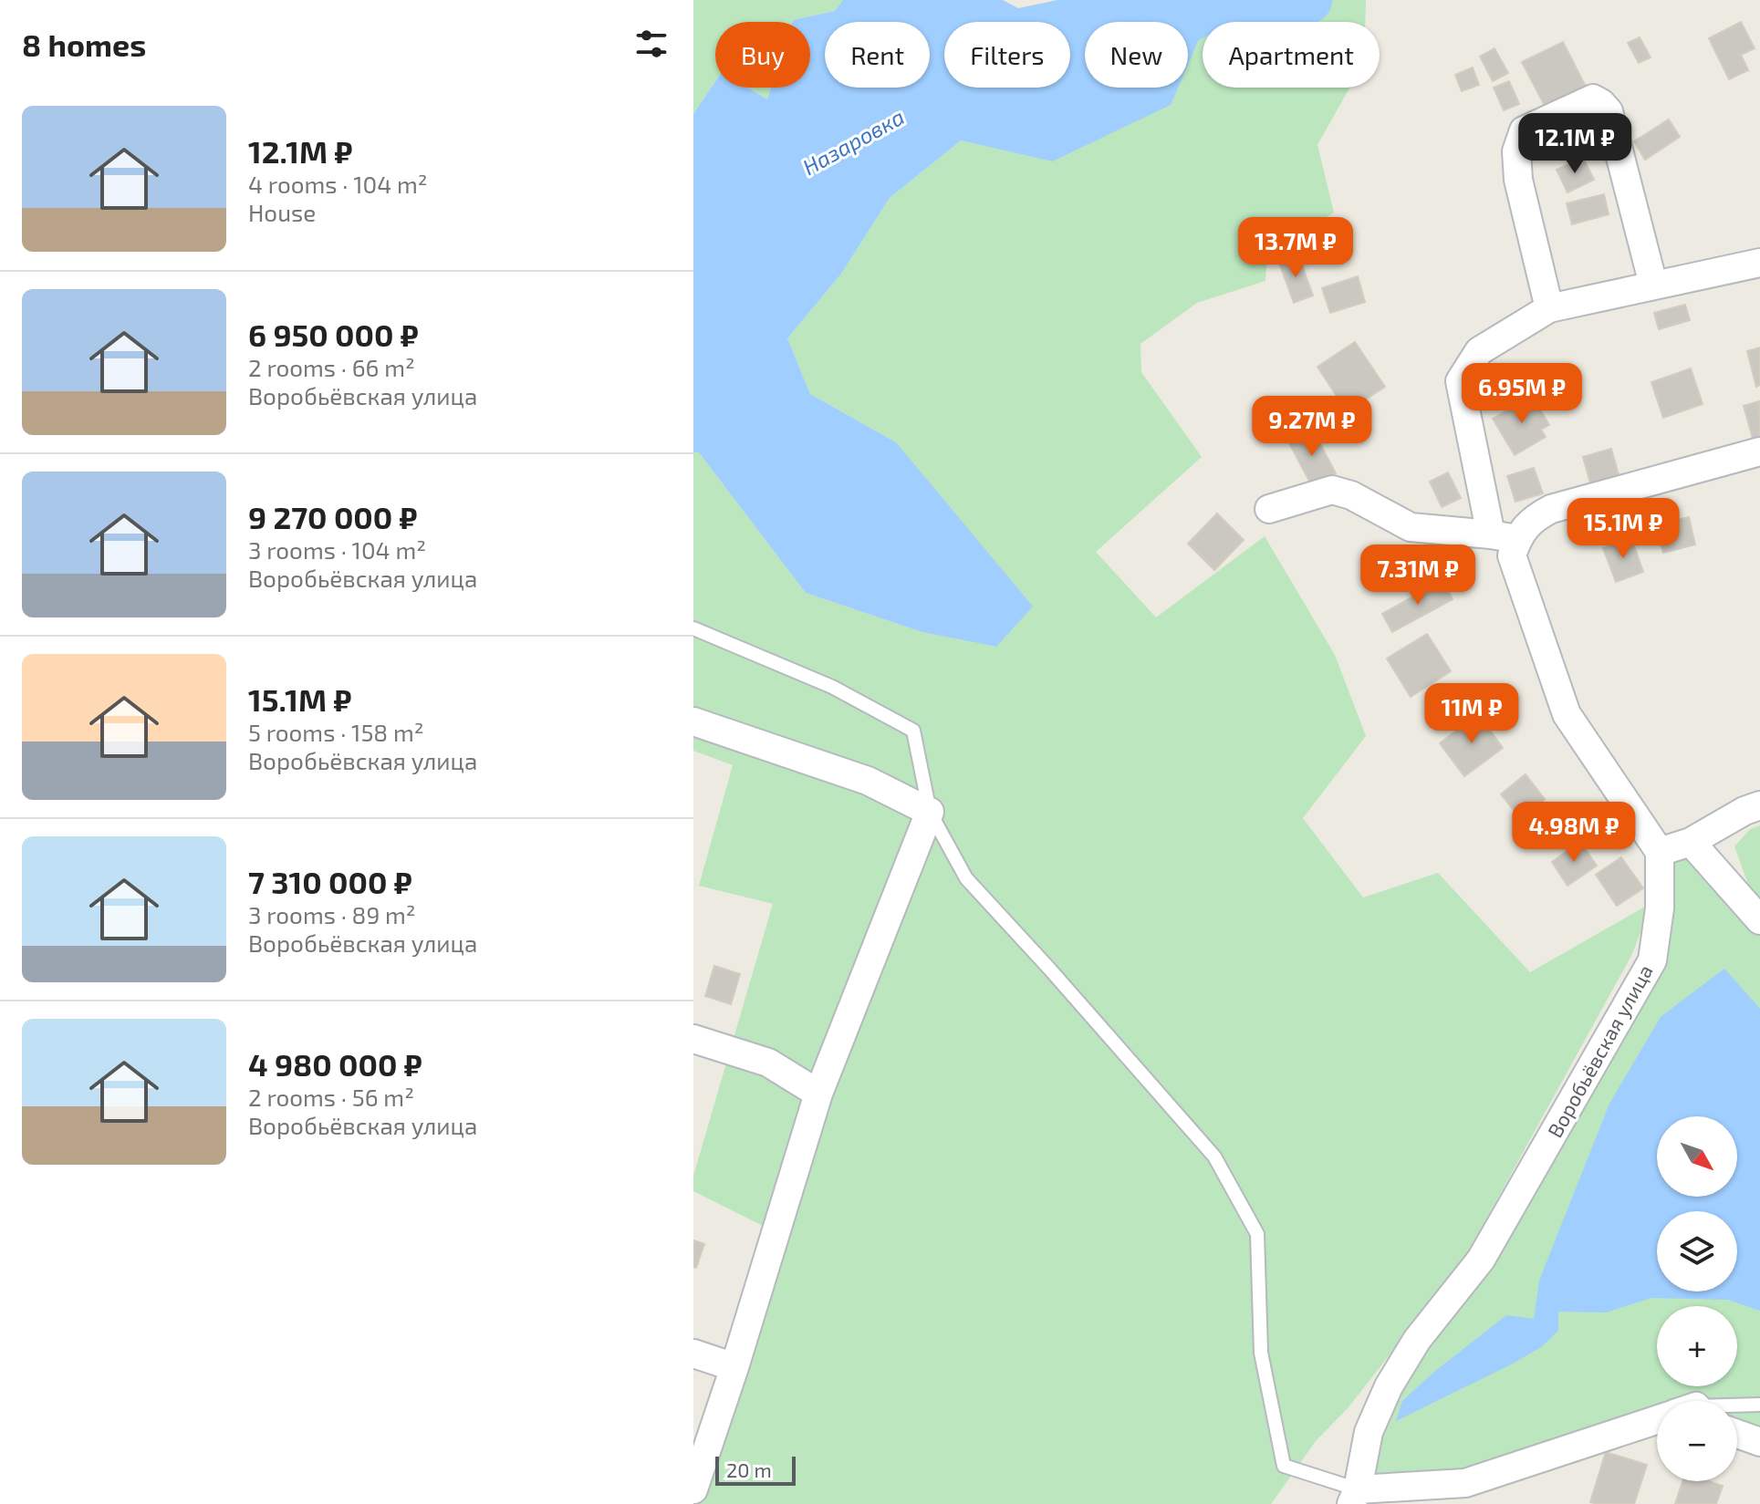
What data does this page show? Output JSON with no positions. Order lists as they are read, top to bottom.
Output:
{
  "streets": {
    "street": ["Воробьёвская улица"]
  },
  "water": ["Назаровка"],
  "scale_bar": "20 m",
  "north": "bottom right",
  "page": {
    "heading": "8 homes",
    "chip": [
      "Buy",
      "Rent",
      "Filters",
      "New",
      "Apartment"
    ],
    "list": [
      {
        "name": "12.1M ₽",
        "note": "4 rooms · 104 m² · House"
      },
      {
        "name": "6 950 000 ₽",
        "note": "2 rooms · 66 m² · Воробьёвская улица"
      },
      {
        "name": "9 270 000 ₽",
        "note": "3 rooms · 104 m² · Воробьёвская улица"
      },
      {
        "name": "15.1M ₽",
        "note": "5 rooms · 158 m² · Воробьёвская улица"
      },
      {
        "name": "7 310 000 ₽",
        "note": "3 rooms · 89 m² · Воробьёвская улица"
      },
      {
        "name": "4 980 000 ₽",
        "note": "2 rooms · 56 m² · Воробьёвская улица"
      }
    ],
    "price": [
      "12.1M ₽",
      "13.7M ₽",
      "6.95M ₽",
      "9.27M ₽",
      "15.1M ₽",
      "7.31M ₽",
      "11M ₽",
      "4.98M ₽"
    ],
    "map_buttons": ["+", "−"],
    "scale": "20 m"
  }
}
